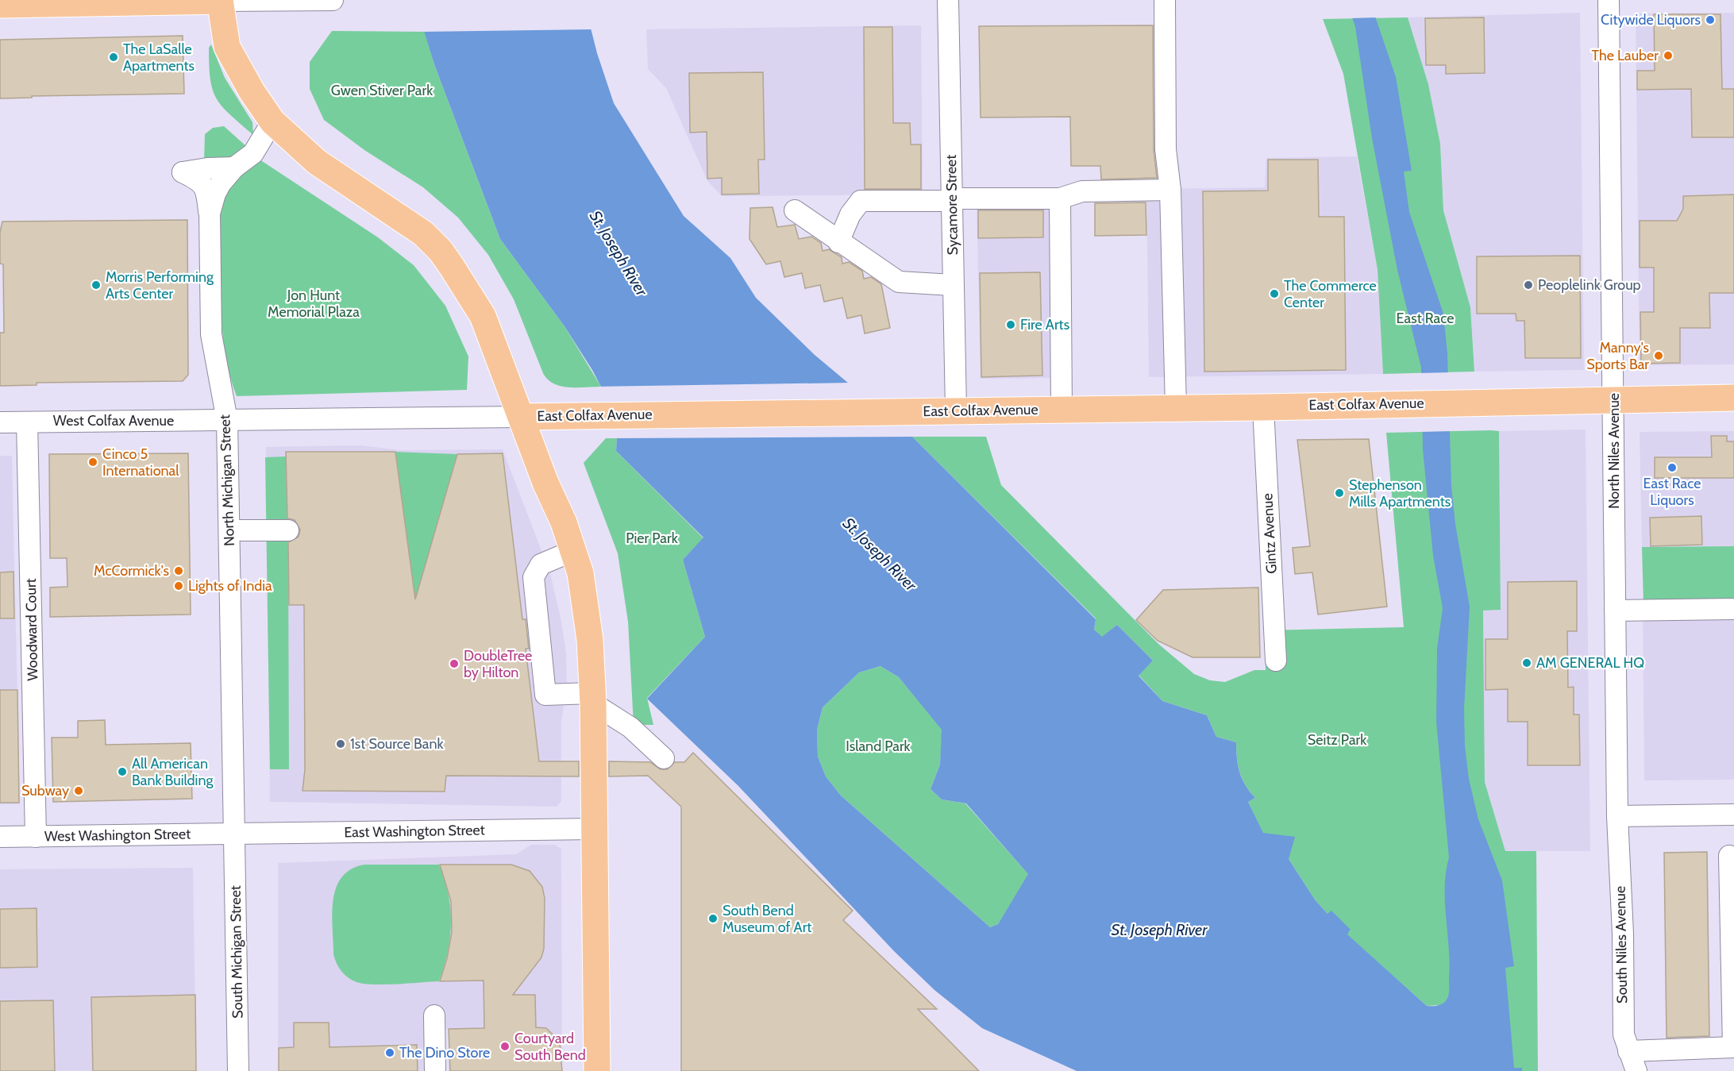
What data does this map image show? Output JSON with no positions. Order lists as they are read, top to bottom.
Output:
{
  "streets": {
    "main road": ["East Colfax Avenue"],
    "street": [
      "Sycamore Street",
      "West Colfax Avenue",
      "North Niles Avenue",
      "North Michigan Street",
      "Gintz Avenue",
      "Woodward Court",
      "East Washington Street",
      "West Washington Street",
      "South Niles Avenue",
      "South Michigan Street"
    ]
  },
  "crossings": [
    ["Sycamore Street", "East Colfax Avenue"],
    ["East Colfax Avenue", "West Colfax Avenue"],
    ["East Colfax Avenue", "North Niles Avenue"],
    ["East Colfax Avenue", "North Michigan Street"],
    ["East Colfax Avenue", "Gintz Avenue"],
    ["West Colfax Avenue", "North Michigan Street"],
    ["West Colfax Avenue", "Woodward Court"],
    ["North Niles Avenue", "South Niles Avenue"],
    ["North Michigan Street", "East Washington Street"],
    ["North Michigan Street", "West Washington Street"],
    ["North Michigan Street", "South Michigan Street"],
    ["Woodward Court", "West Washington Street"],
    ["East Washington Street", "West Washington Street"],
    ["East Washington Street", "South Michigan Street"],
    ["West Washington Street", "South Michigan Street"]
  ],
  "water": ["St. Joseph River"],
  "parks": [
    "Gwen Stiver Park",
    "Jon Hunt Memorial Plaza",
    "East Race",
    "Pier Park",
    "Seitz Park",
    "Island Park"
  ],
  "places": [
    "Citywide Liquors",
    "The Lauber",
    "The LaSalle Apartments",
    "Morris Performing Arts Center",
    "Peoplelink Group",
    "The Commerce Center",
    "Fire Arts",
    "Manny's Sports Bar",
    "Cinco 5 International",
    "East Race Liquors",
    "Stephenson Mills Apartments",
    "McCormick's",
    "Lights of India",
    "AM GENERAL HQ",
    "DoubleTree by Hilton",
    "1st Source Bank",
    "All American Bank Building",
    "Subway",
    "South Bend Museum of Art",
    "Courtyard South Bend",
    "The Dino Store"
  ]
}
